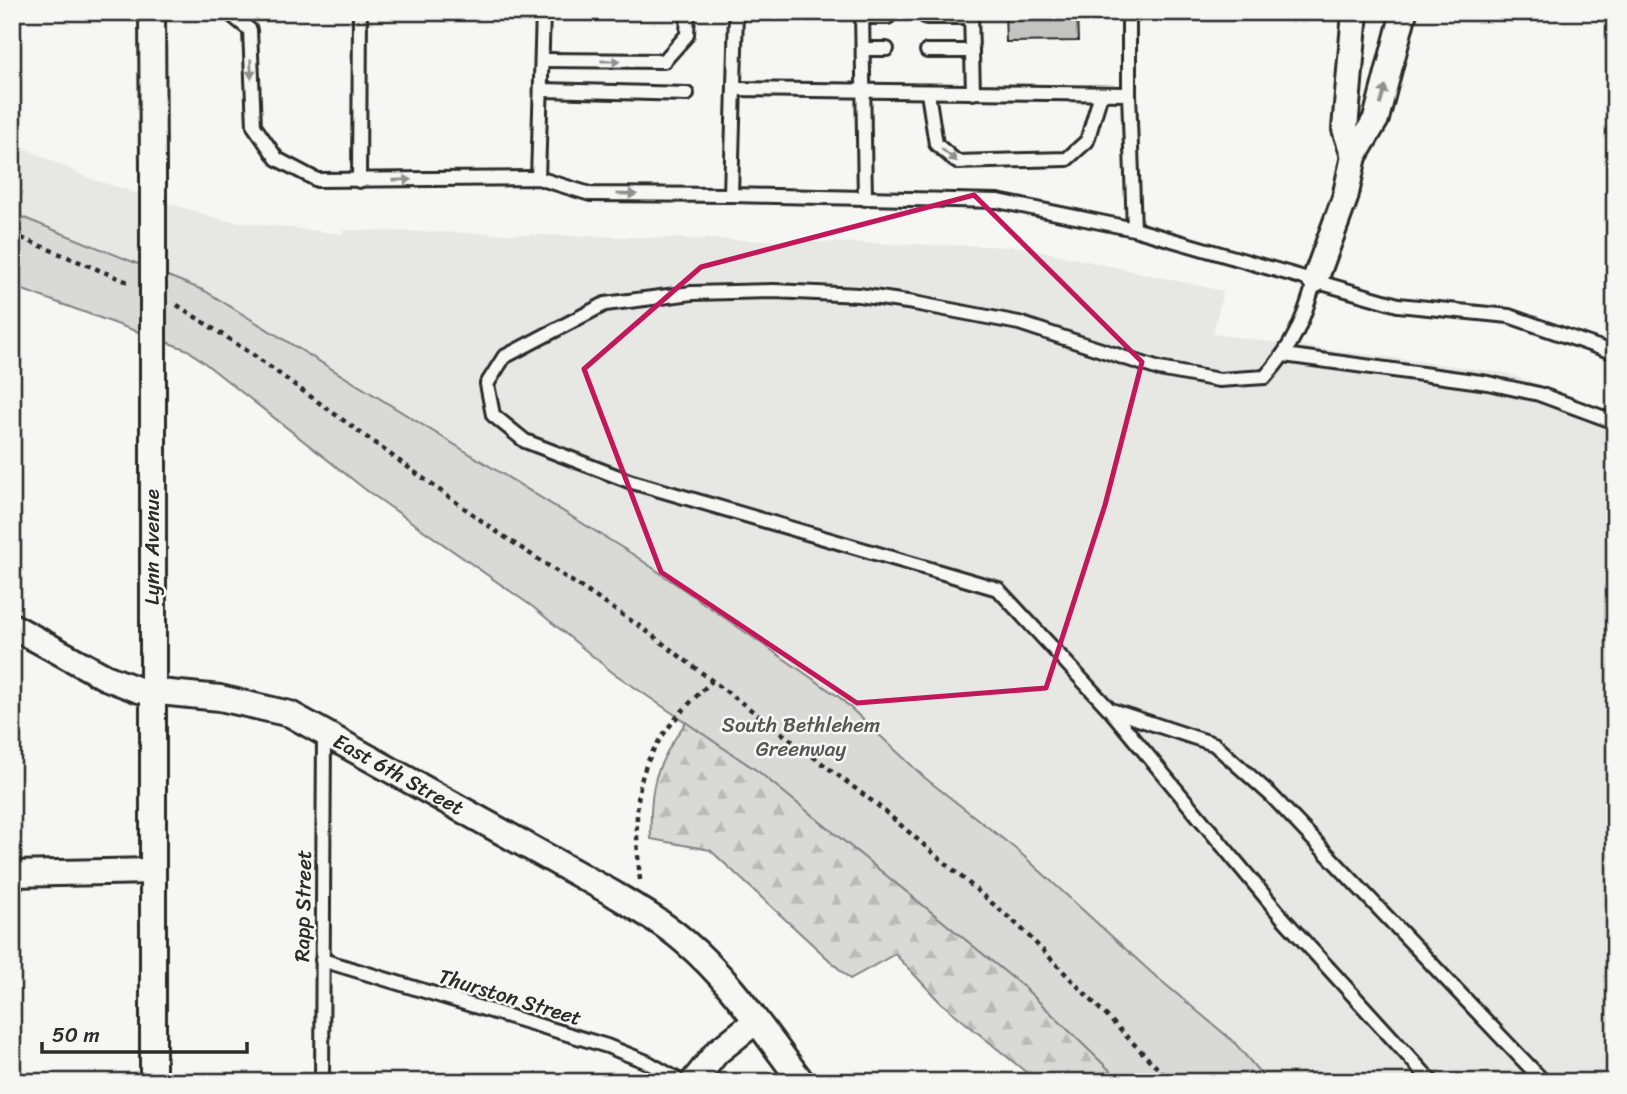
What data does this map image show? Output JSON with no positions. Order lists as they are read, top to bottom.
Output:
{
  "streets": {
    "street": ["Lynn Avenue", "East 6th Street"],
    "lane": ["Rapp Street", "Thurston Street"]
  },
  "crossings": [
    ["Lynn Avenue", "East 6th Street"],
    ["East 6th Street", "Rapp Street"],
    ["Rapp Street", "Thurston Street"]
  ],
  "parks": ["South Bethlehem Greenway"],
  "scale_bar": "50 m"
}
